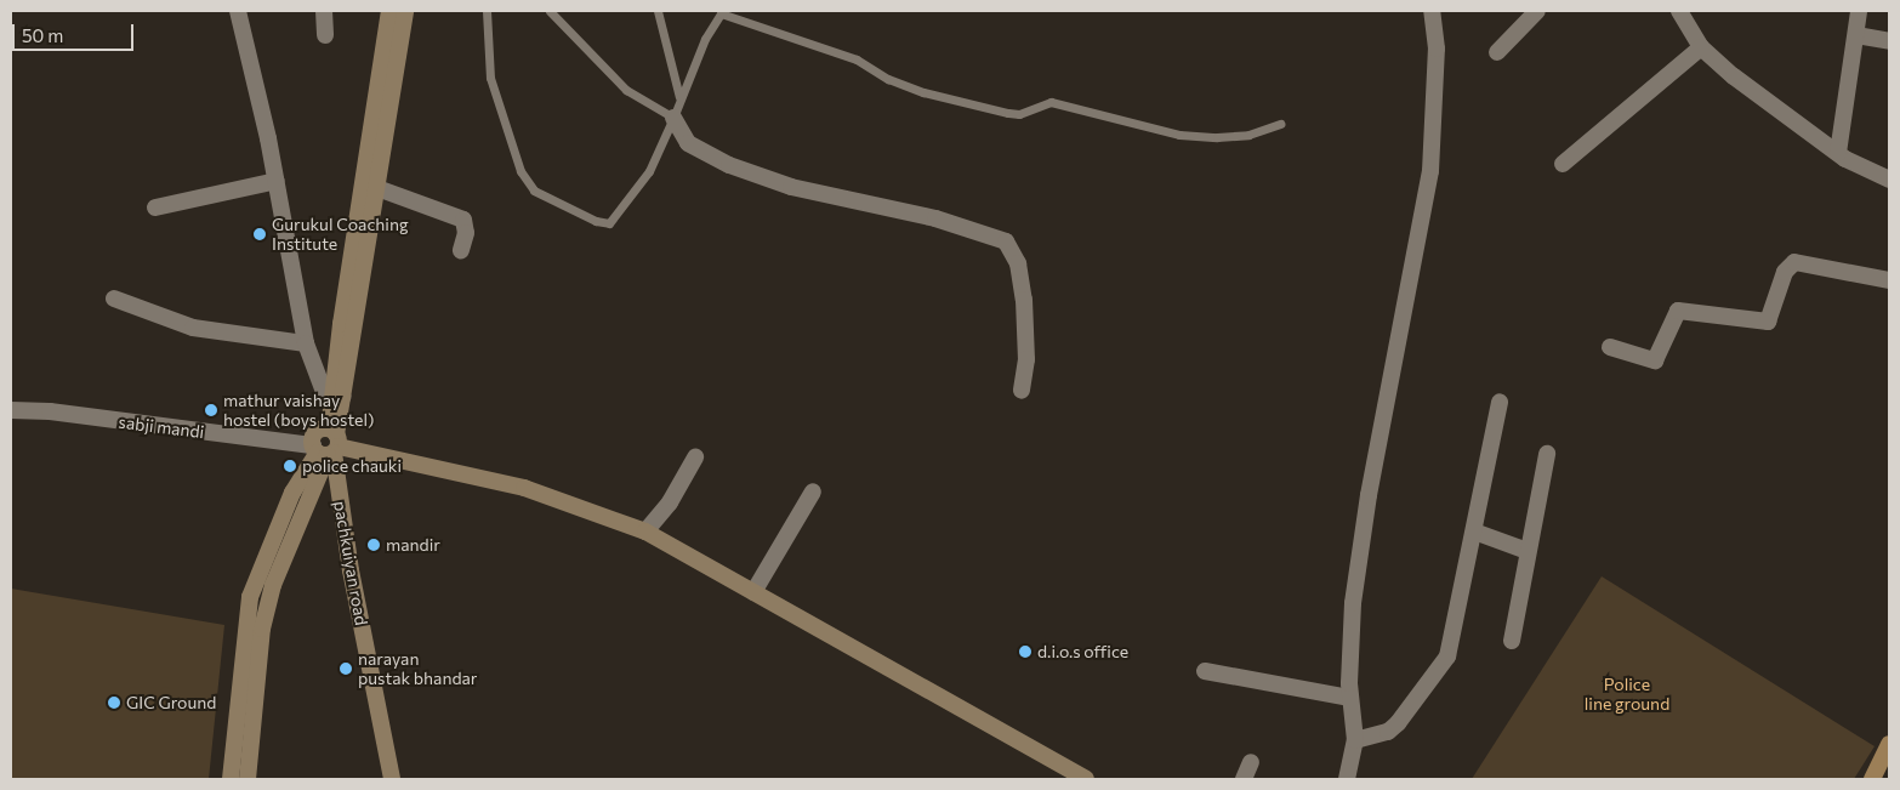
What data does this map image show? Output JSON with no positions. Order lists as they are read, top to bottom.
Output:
{
  "streets": {
    "main road": ["pachkuiyan road"],
    "street": ["sabji mandi"]
  },
  "crossings": [
    ["sabji mandi", "pachkuiyan road"]
  ],
  "parks": ["Police line ground"],
  "places": [
    "Gurukul Coaching Institute",
    "mathur vaishay hostel (boys hostel)",
    "police chauki",
    "mandir",
    "d.i.o.s office",
    "narayan pustak bhandar",
    "GIC Ground"
  ],
  "scale_bar": "50 m"
}
